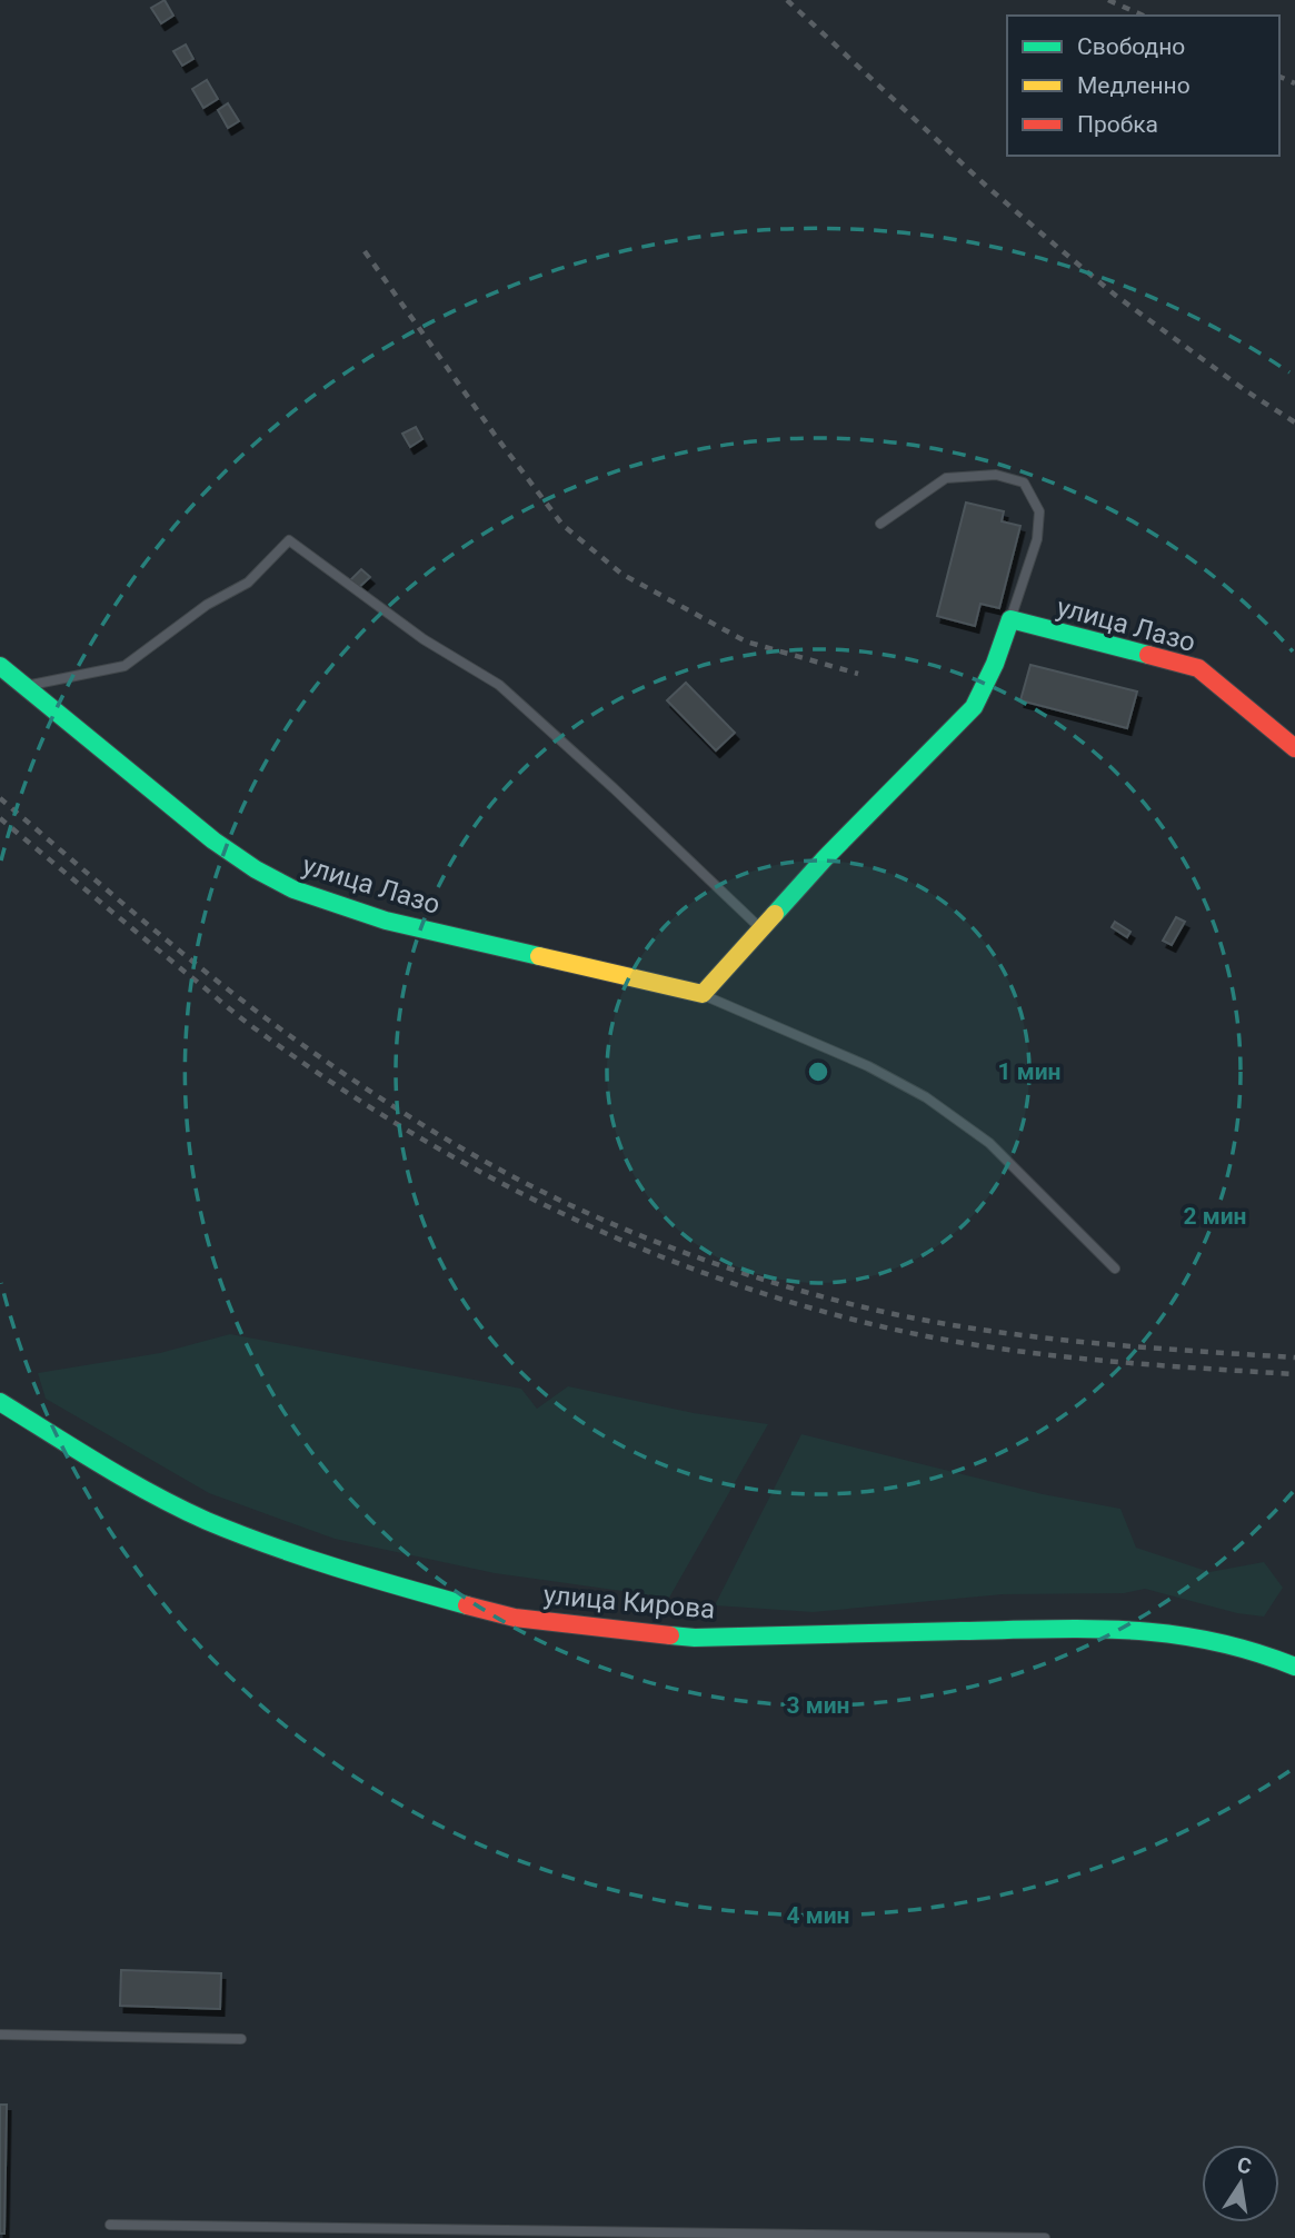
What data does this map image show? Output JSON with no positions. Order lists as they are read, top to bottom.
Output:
{
  "streets": {
    "street": ["улица Лазо", "улица Кирова"]
  },
  "legend": ["Свободно", "Медленно", "Пробка"],
  "north": "top",
  "rings": [
    "1 мин",
    "2 мин",
    "3 мин",
    "4 мин"
  ]
}
